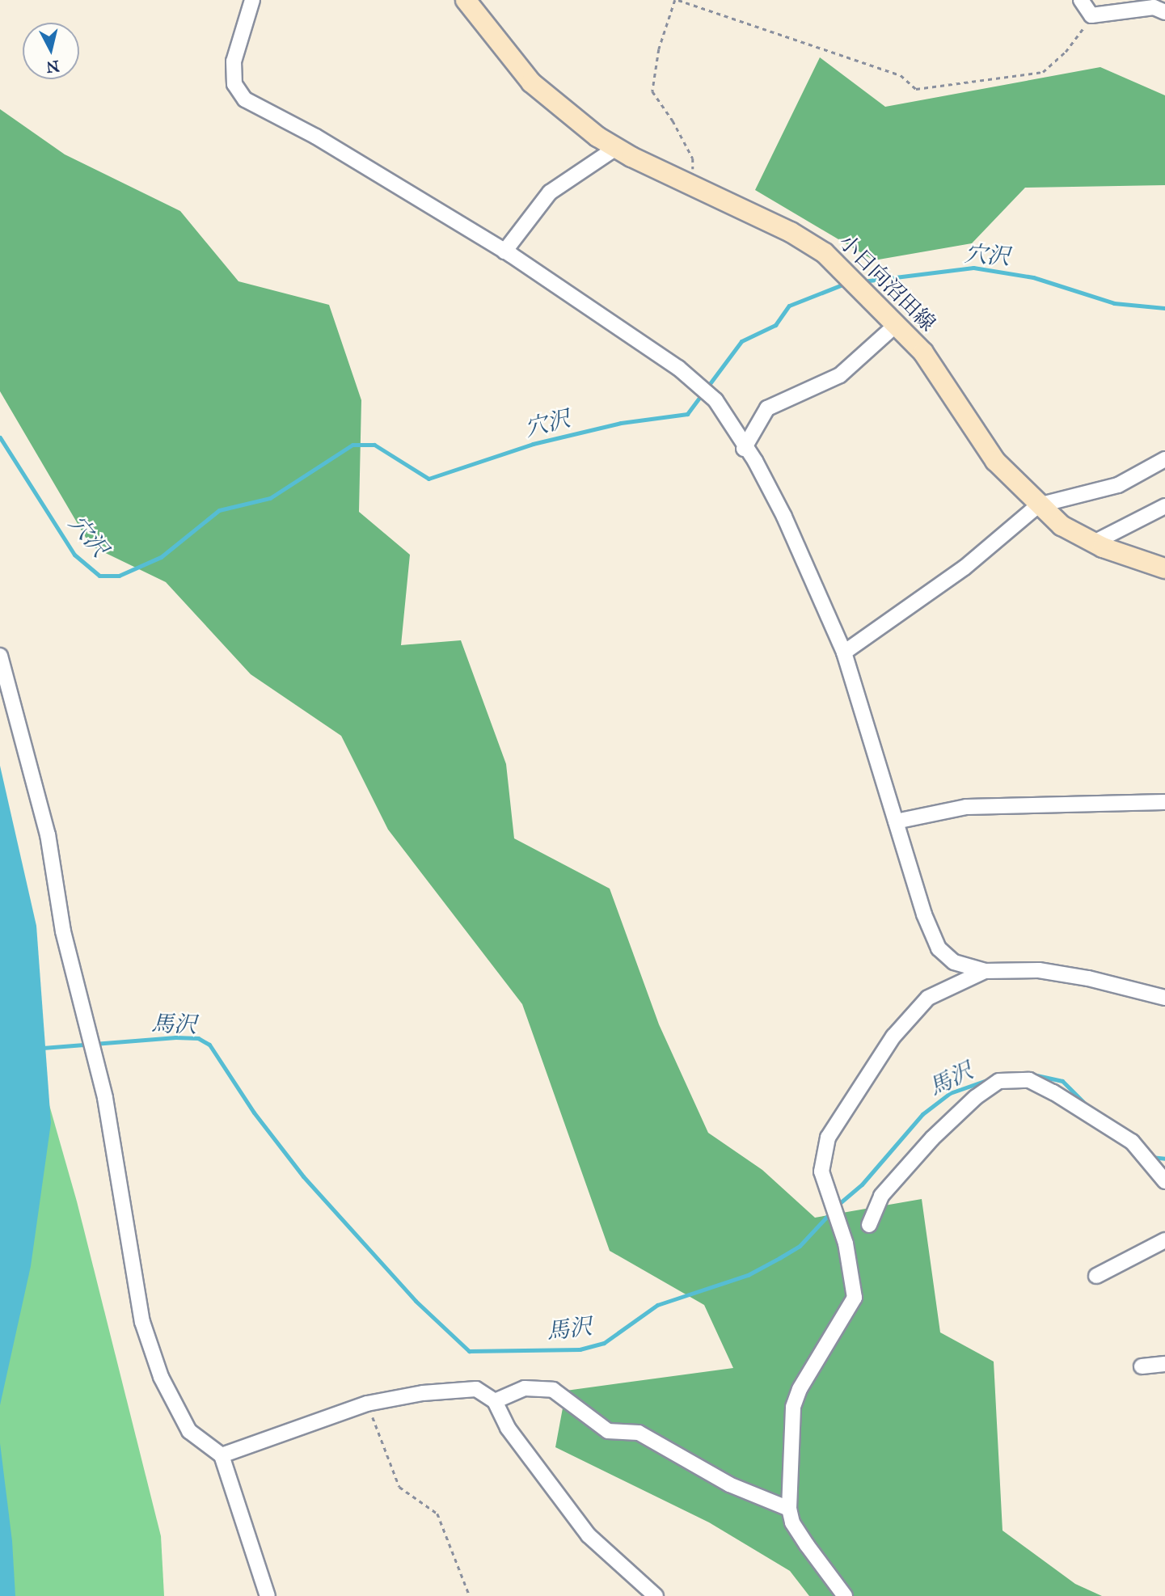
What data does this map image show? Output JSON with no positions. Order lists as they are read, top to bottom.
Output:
{
  "streets": {
    "main road": ["小日向沼田線"]
  },
  "water": ["穴沢", "馬沢"],
  "north": "bottom"
}
